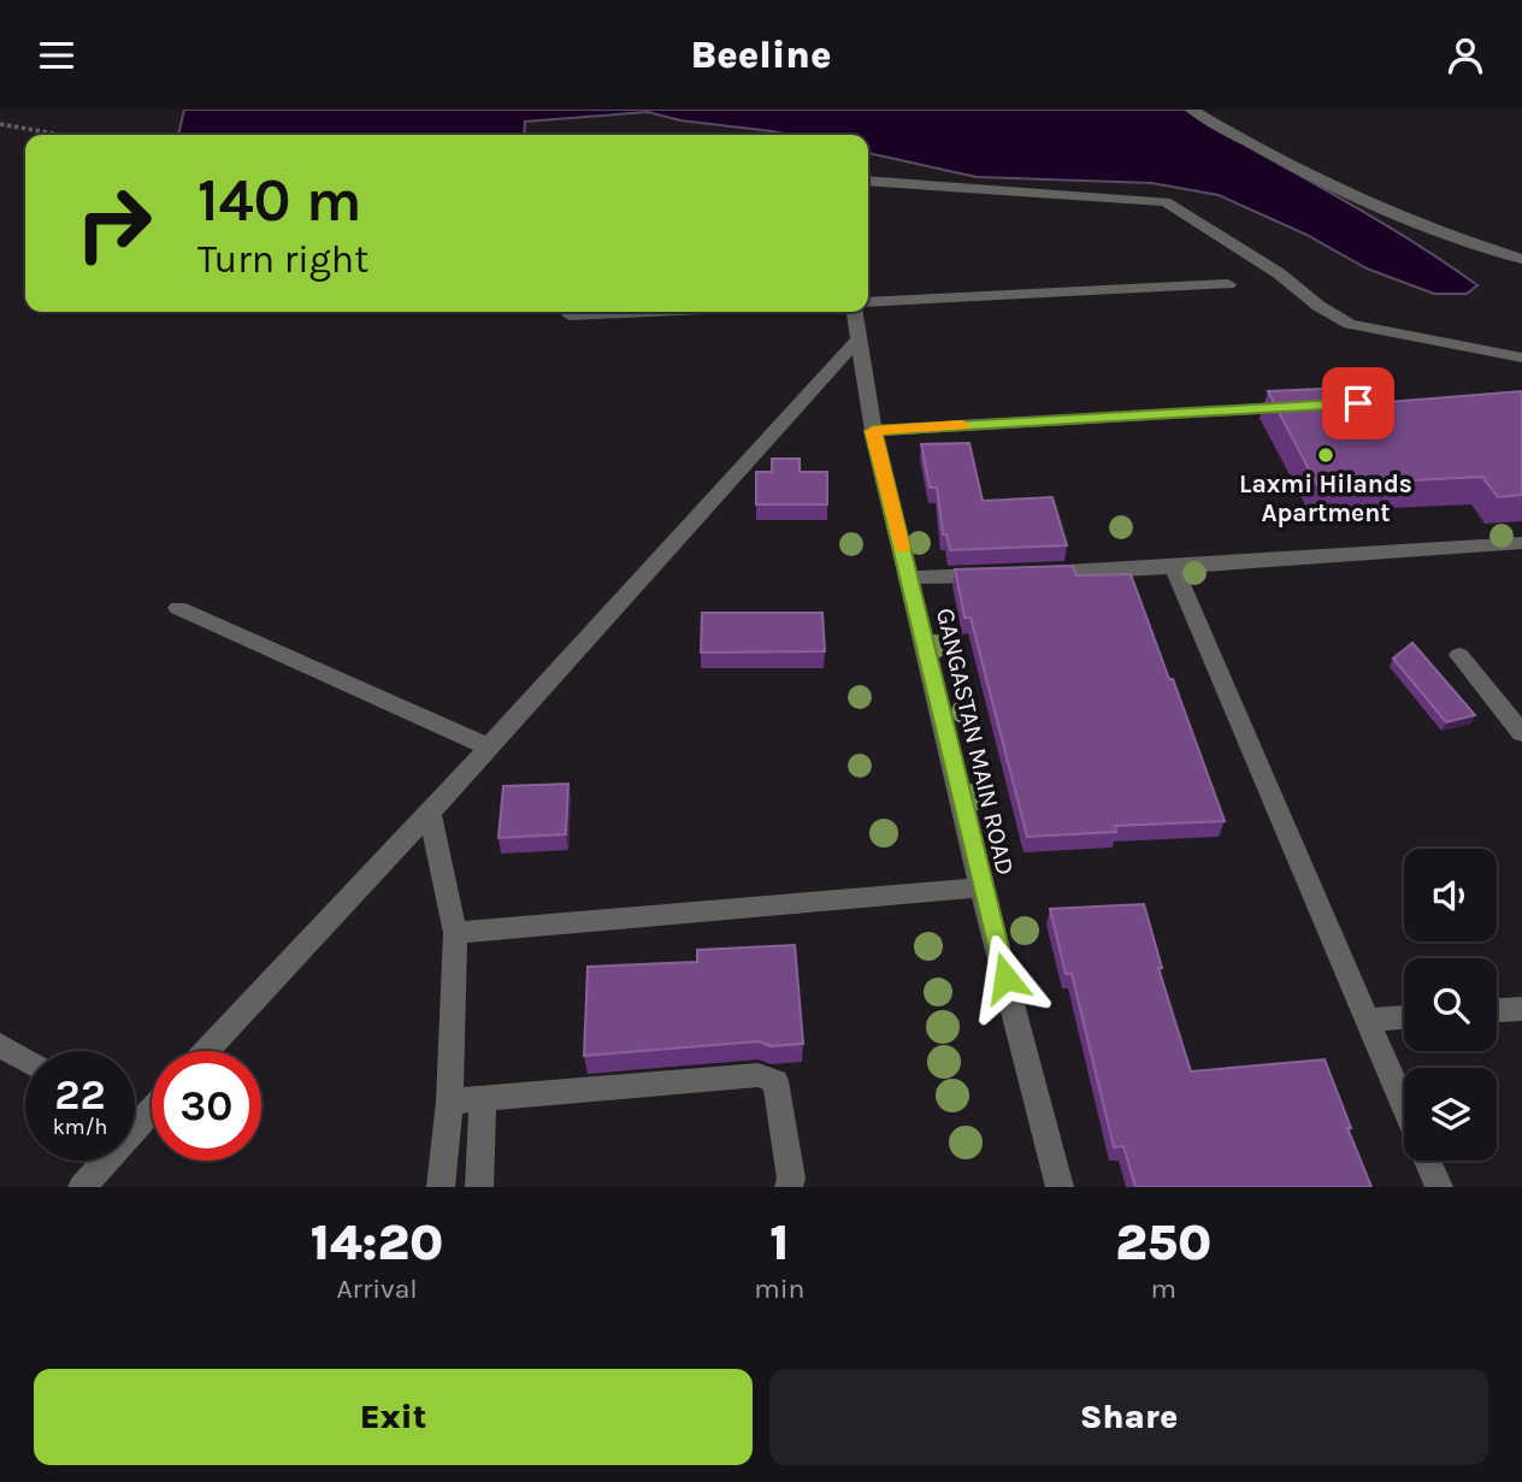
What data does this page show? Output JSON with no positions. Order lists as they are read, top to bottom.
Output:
{
  "streets": {
    "street": ["GANGASTAN MAIN ROAD"]
  },
  "places": ["Laxmi Hilands Apartment"],
  "page": {
    "header": "Beeline",
    "turn": ["140 m", "Turn right"],
    "speed": "22 km/h",
    "limit": "30",
    "eta": [
      "14:20",
      "Arrival",
      "1",
      "min",
      "250",
      "m"
    ],
    "buttons": ["Exit", "Share"]
  }
}
